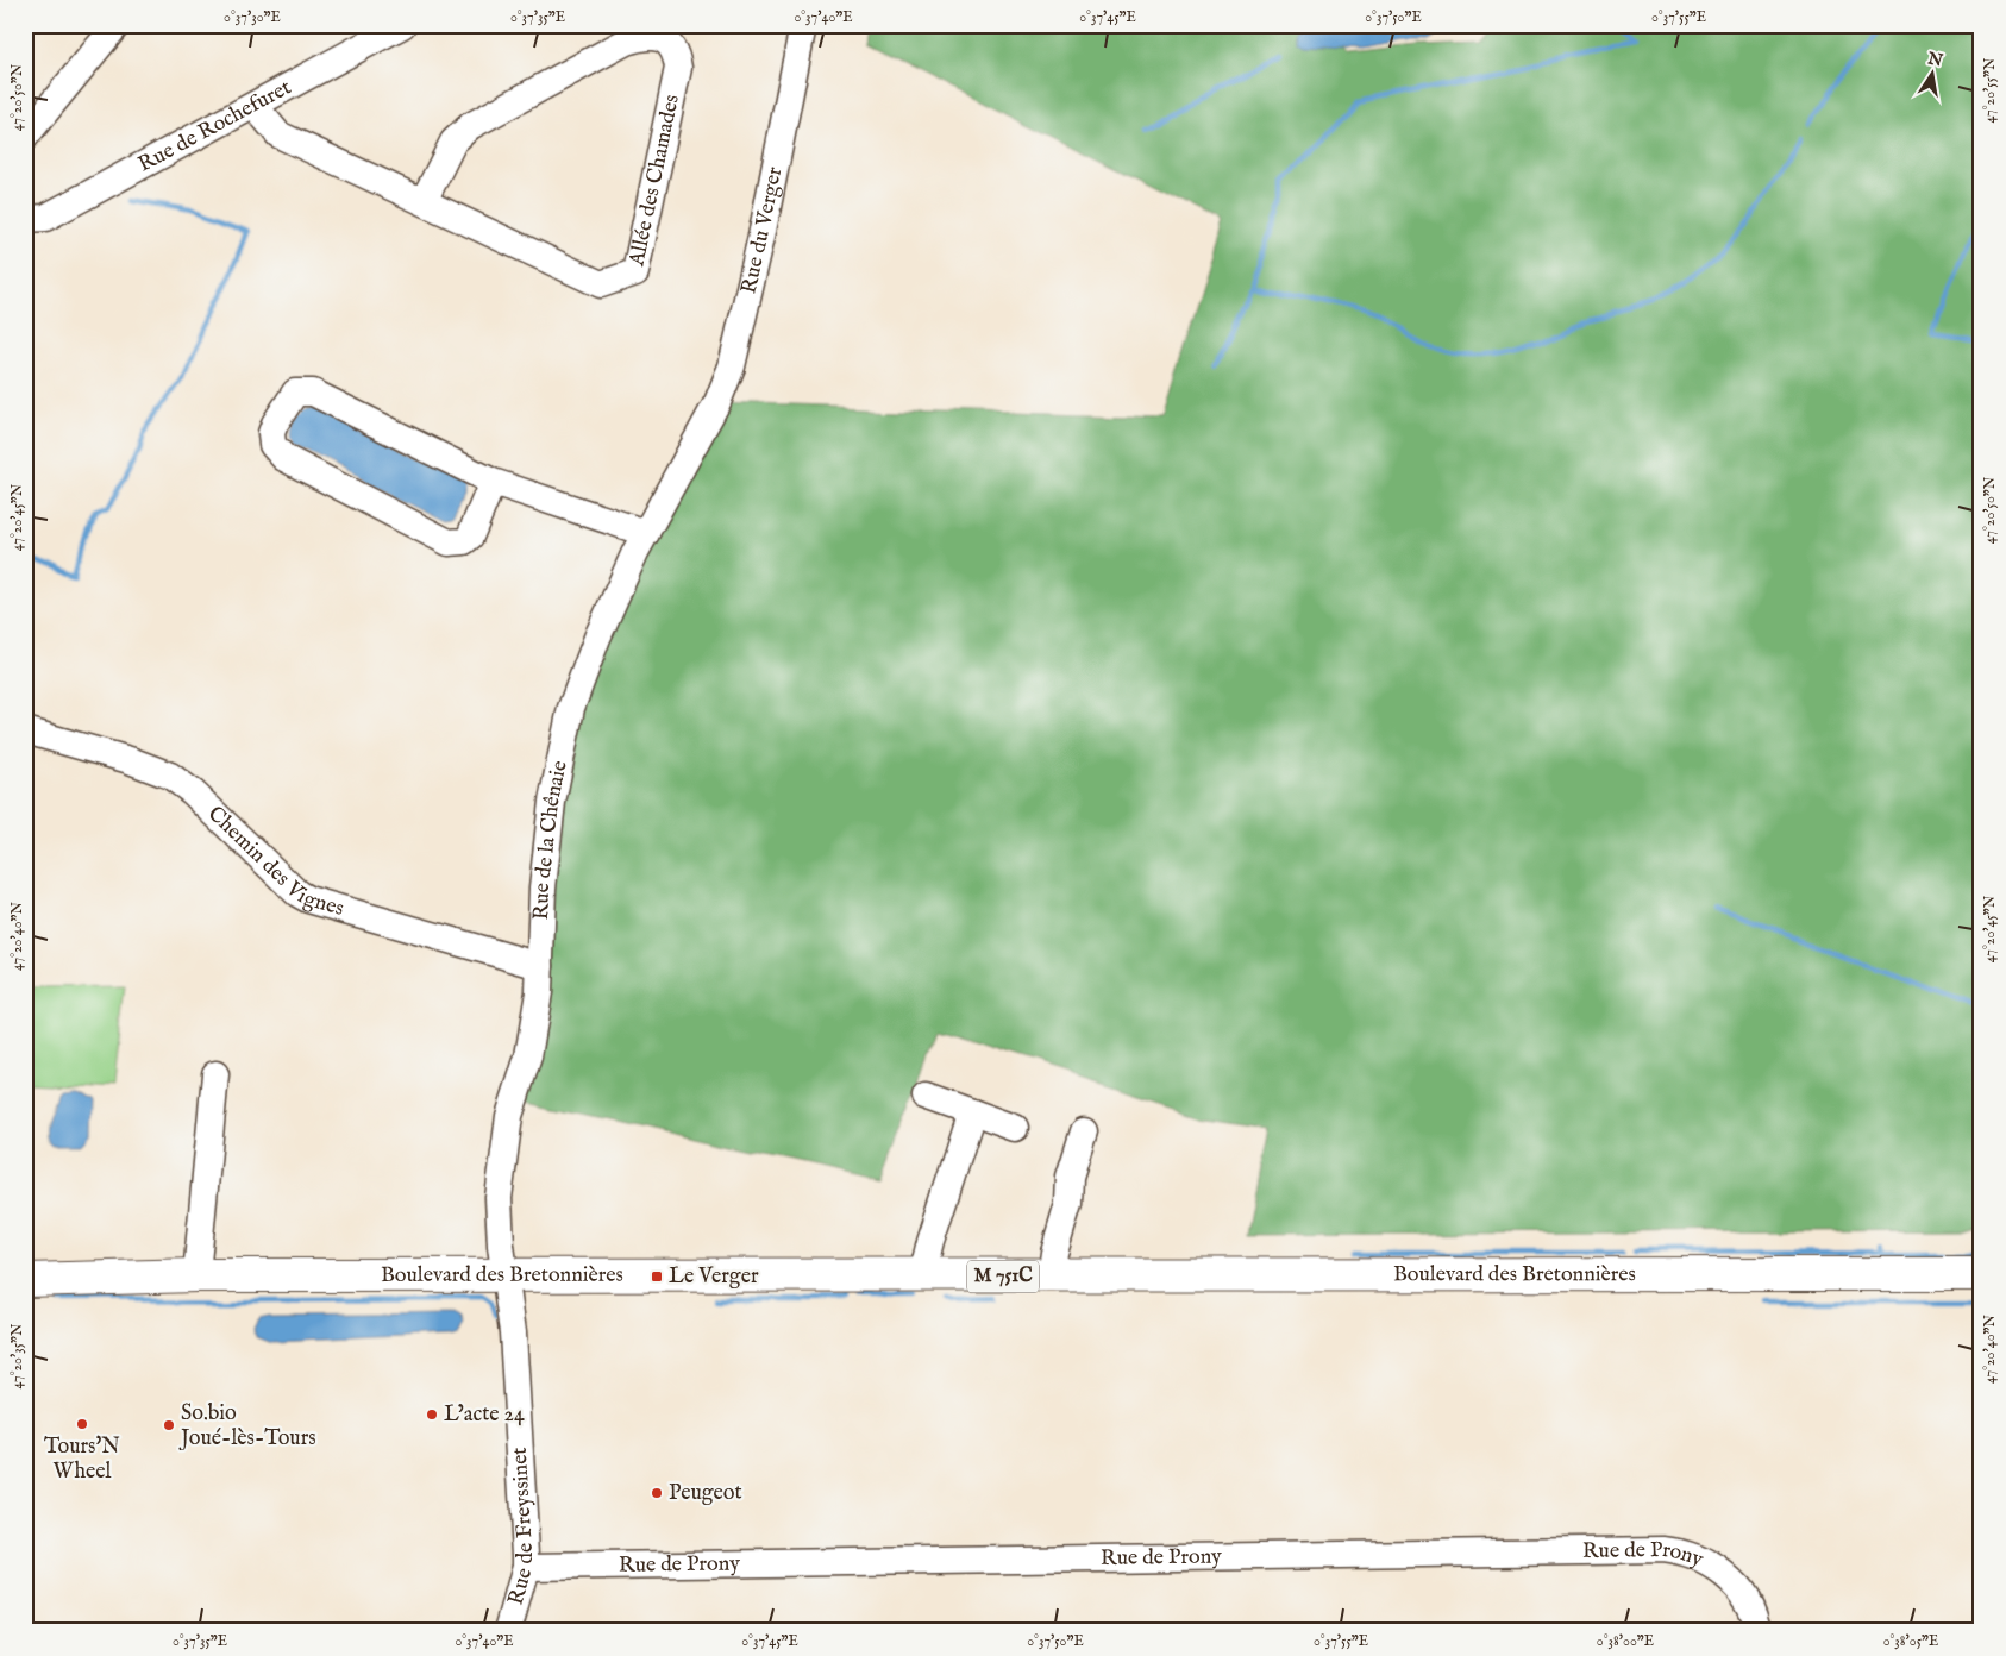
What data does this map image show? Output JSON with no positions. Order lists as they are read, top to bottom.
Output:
{
  "streets": {
    "main road": ["Boulevard des Bretonnières", "M 751C"],
    "street": [
      "Rue de Rochefuret",
      "Allée des Chamades",
      "Rue du Verger",
      "Rue de la Chênaie",
      "Chemin des Vignes",
      "Rue de Freyssinet",
      "Rue de Prony"
    ]
  },
  "crossings": [
    ["Rue de Rochefuret", "Allée des Chamades"],
    ["Rue du Verger", "Rue de la Chênaie"],
    ["Rue de la Chênaie", "Chemin des Vignes"],
    ["Rue de la Chênaie", "Boulevard des Bretonnières"],
    ["Rue de la Chênaie", "Rue de Freyssinet"],
    ["Boulevard des Bretonnières", "Rue de Freyssinet"],
    ["Rue de Freyssinet", "Rue de Prony"]
  ],
  "places": {
    "transit": ["Le Verger"],
    "other": [
      "L’acte 24",
      "Tours'N Wheel",
      "So.bio Joué-lès-Tours",
      "Peugeot"
    ]
  },
  "north": "top",
  "coordinates": [
    "0°37'30\"E",
    "0°37'35\"E",
    "0°37'40\"E",
    "0°37'45\"E",
    "0°37'50\"E",
    "0°37'55\"E",
    "47°20'55\"N",
    "47°20'50\"N",
    "47°20'45\"N",
    "47°20'40\"N",
    "47°20'35\"N",
    "0°38'00\"E",
    "0°38'05\"E"
  ]
}
